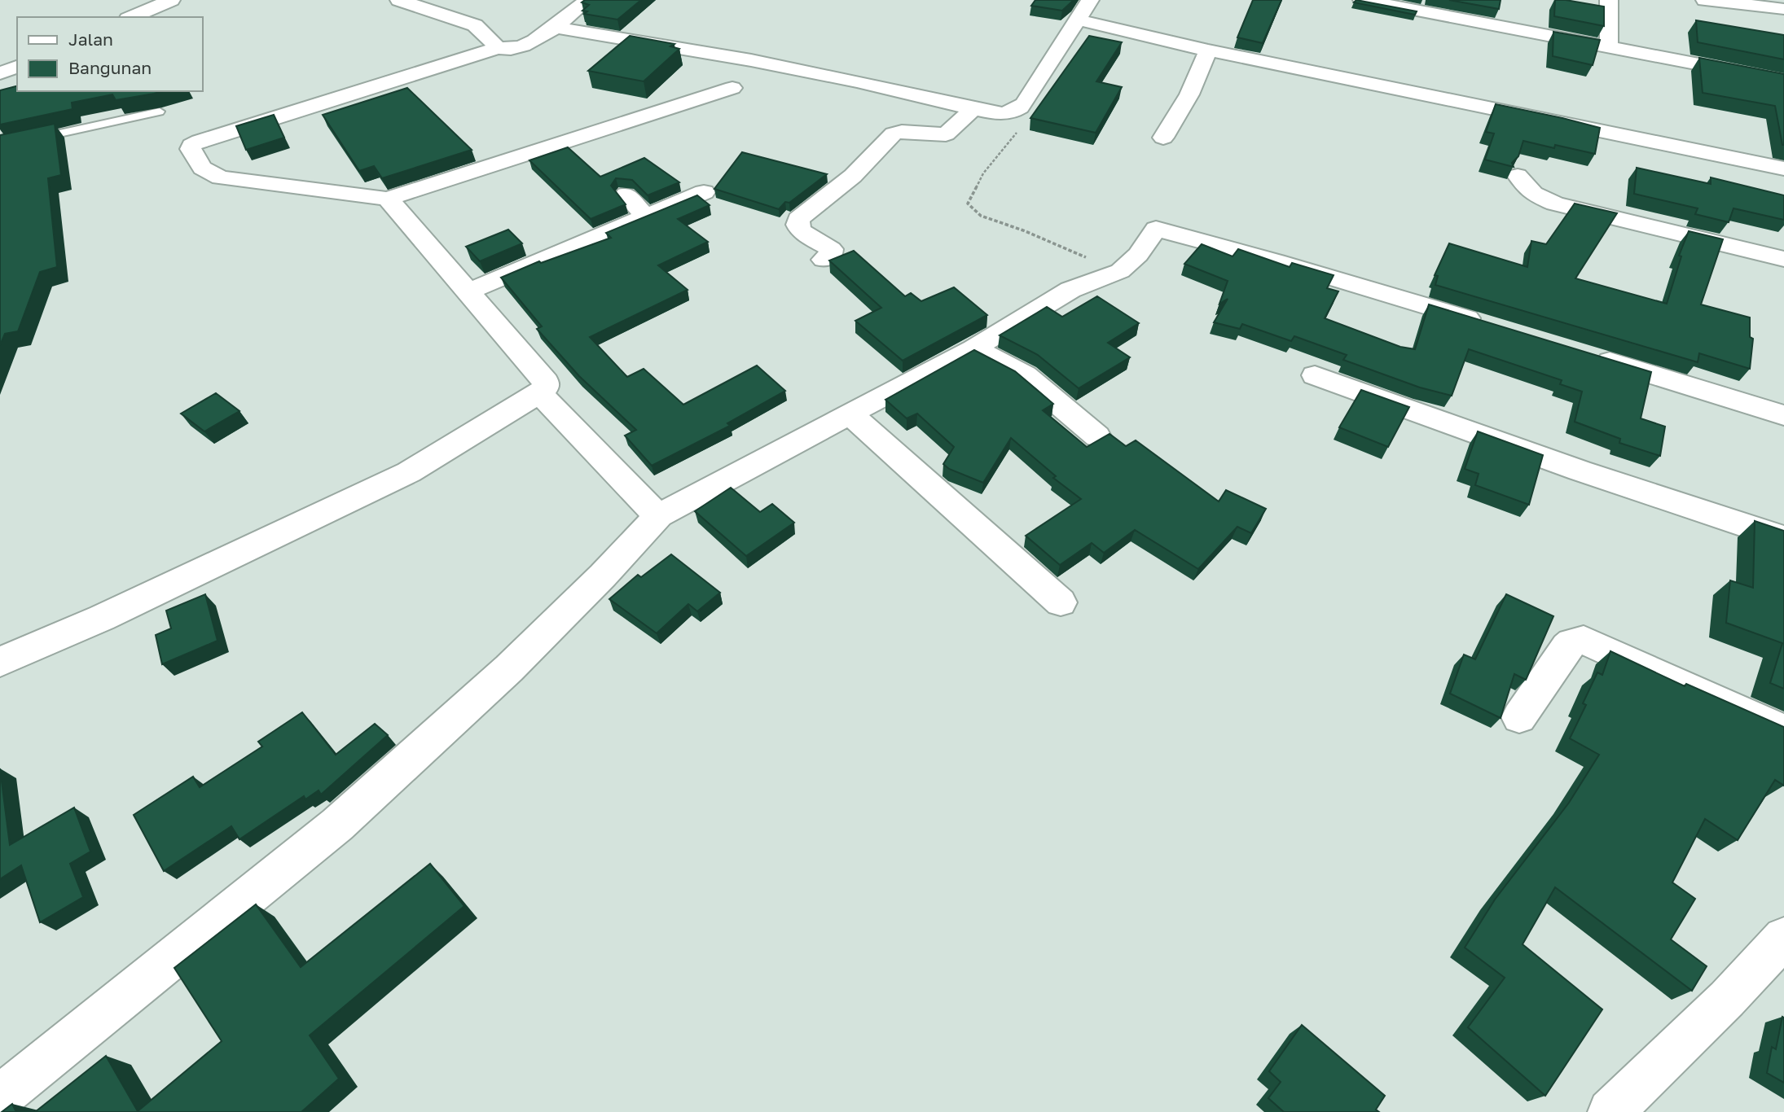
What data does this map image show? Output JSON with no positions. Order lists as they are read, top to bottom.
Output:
{
  "legend": ["Jalan", "Bangunan"]
}
